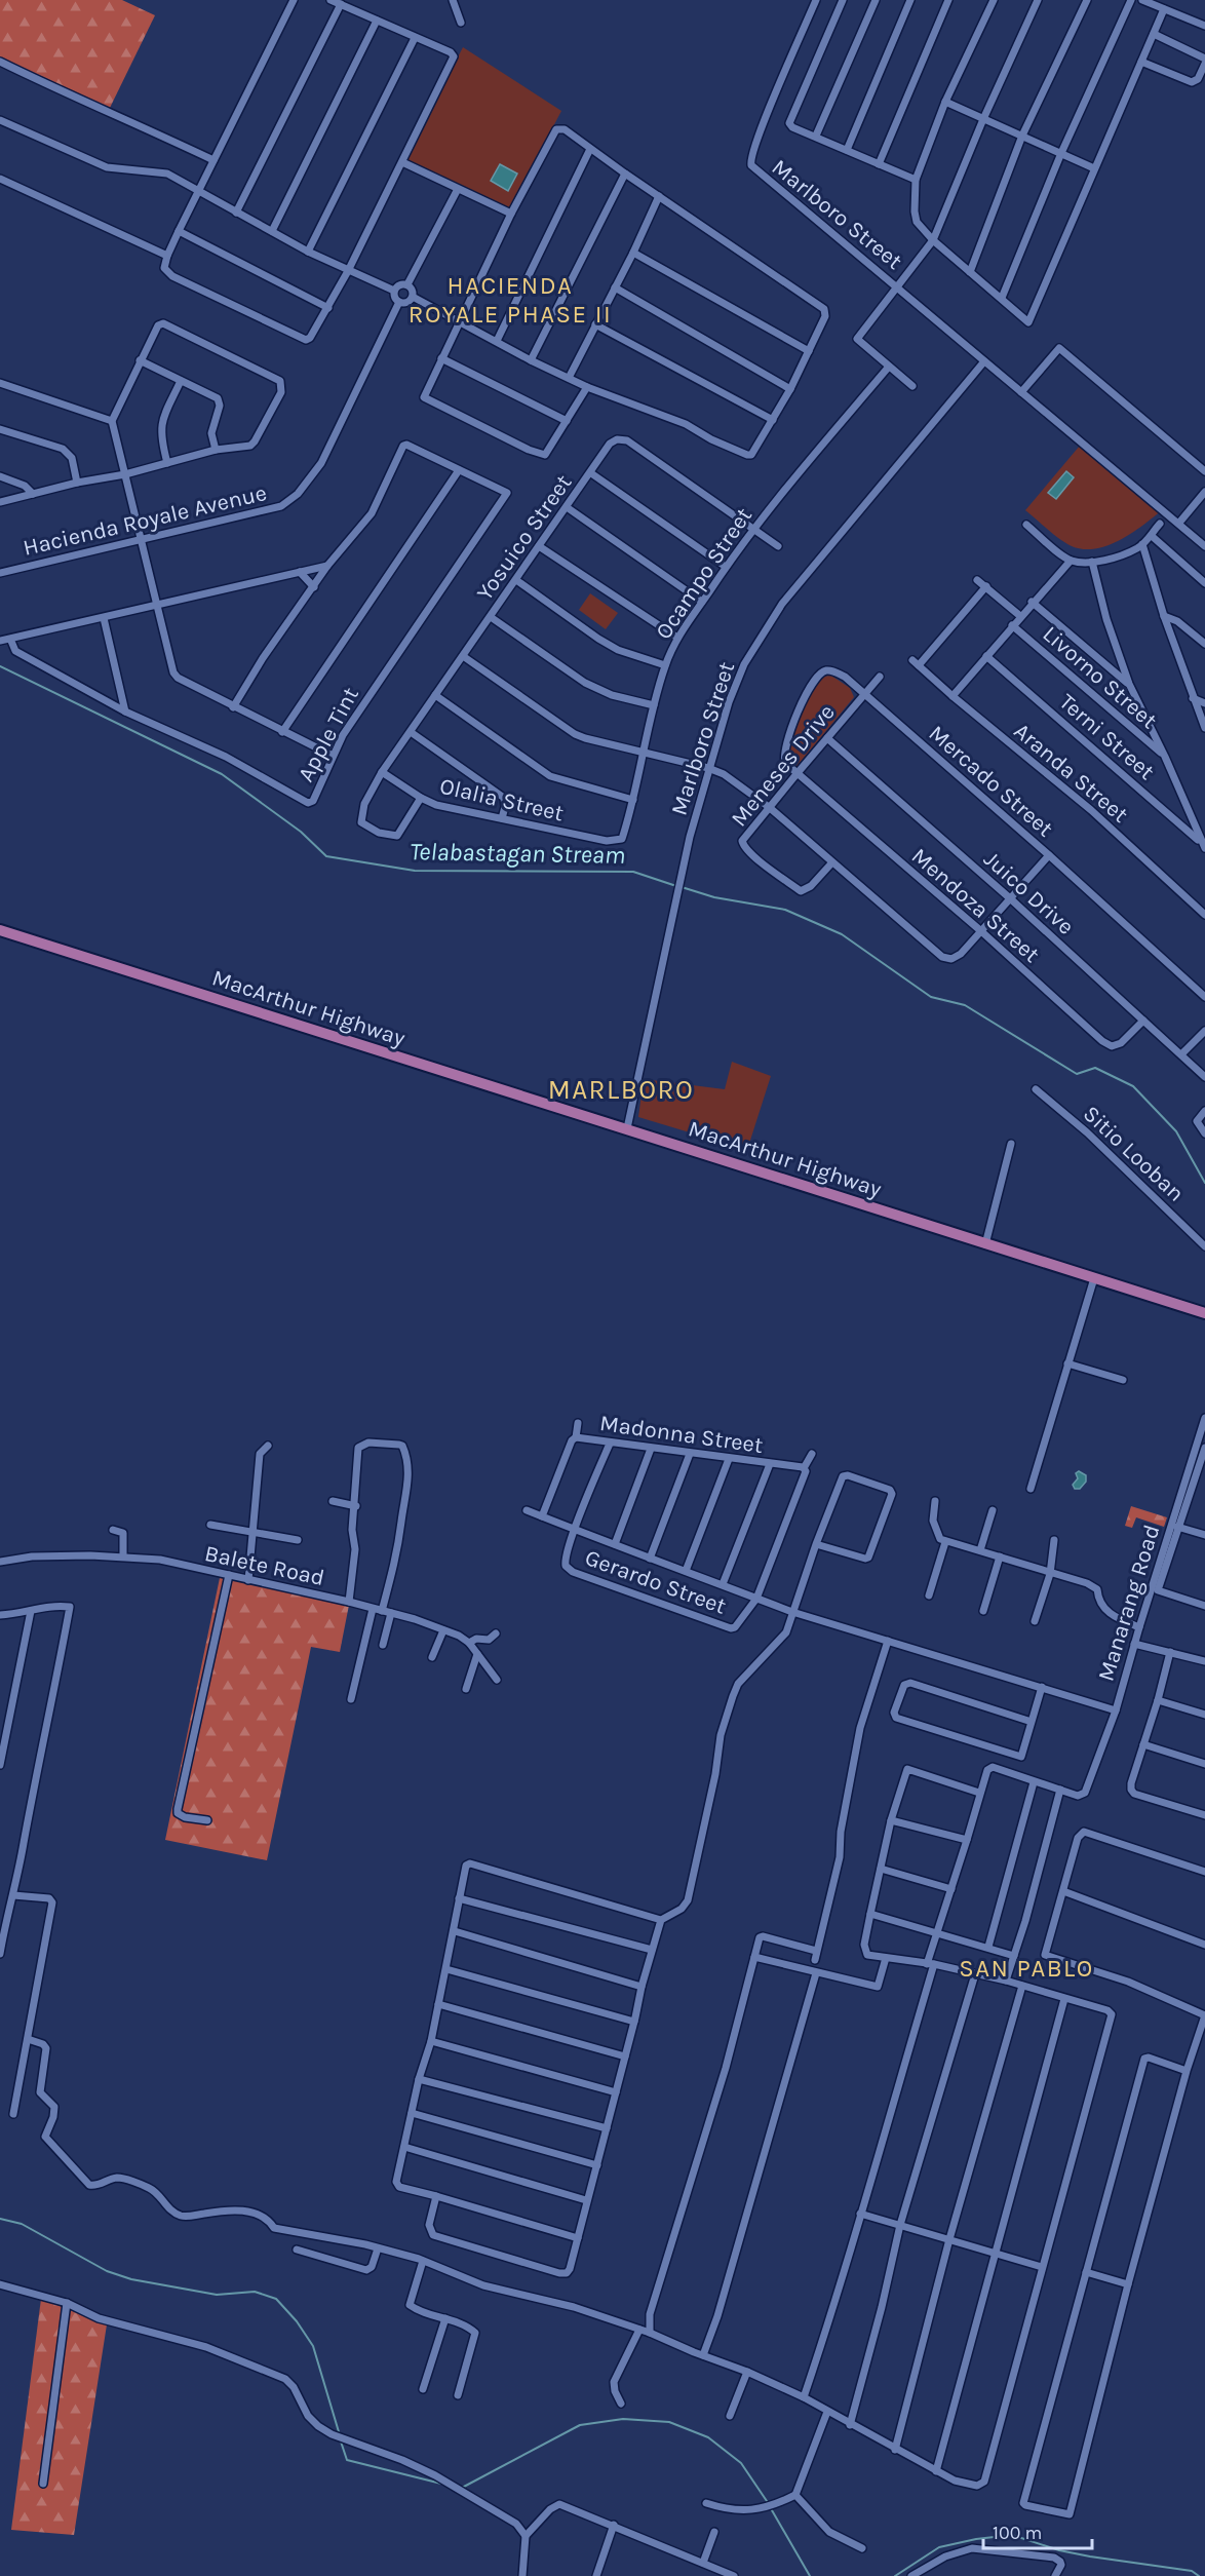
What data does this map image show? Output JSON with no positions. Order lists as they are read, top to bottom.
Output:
{
  "streets": {
    "highway": ["MacArthur Highway"],
    "street": [
      "Marlboro Street",
      "Hacienda Royale Avenue",
      "Yosuico Street",
      "Ocampo Street",
      "Livorno Street",
      "Apple Tint",
      "Terni Street",
      "Meneses Drive",
      "Aranda Street",
      "Mercado Street",
      "Olalia Street",
      "Juico Drive",
      "Mendoza Street",
      "Sitio Looban",
      "Madonna Street",
      "Balete Road",
      "Gerardo Street",
      "Manarang Road"
    ]
  },
  "crossings": [
    ["Marlboro Street", "MacArthur Highway"],
    ["Yosuico Street", "Ocampo Street"],
    ["Yosuico Street", "Olalia Street"],
    ["Ocampo Street", "Olalia Street"],
    ["Meneses Drive", "Mercado Street"],
    ["Meneses Drive", "Juico Drive"],
    ["Meneses Drive", "Mendoza Street"],
    ["Mercado Street", "Mendoza Street"],
    ["Juico Drive", "Mendoza Street"]
  ],
  "districts": ["HACIENDA ROYALE PHASE II", "MARLBORO", "SAN PABLO"],
  "water": ["Telabastagan Stream"],
  "scale_bar": "100 m"
}
